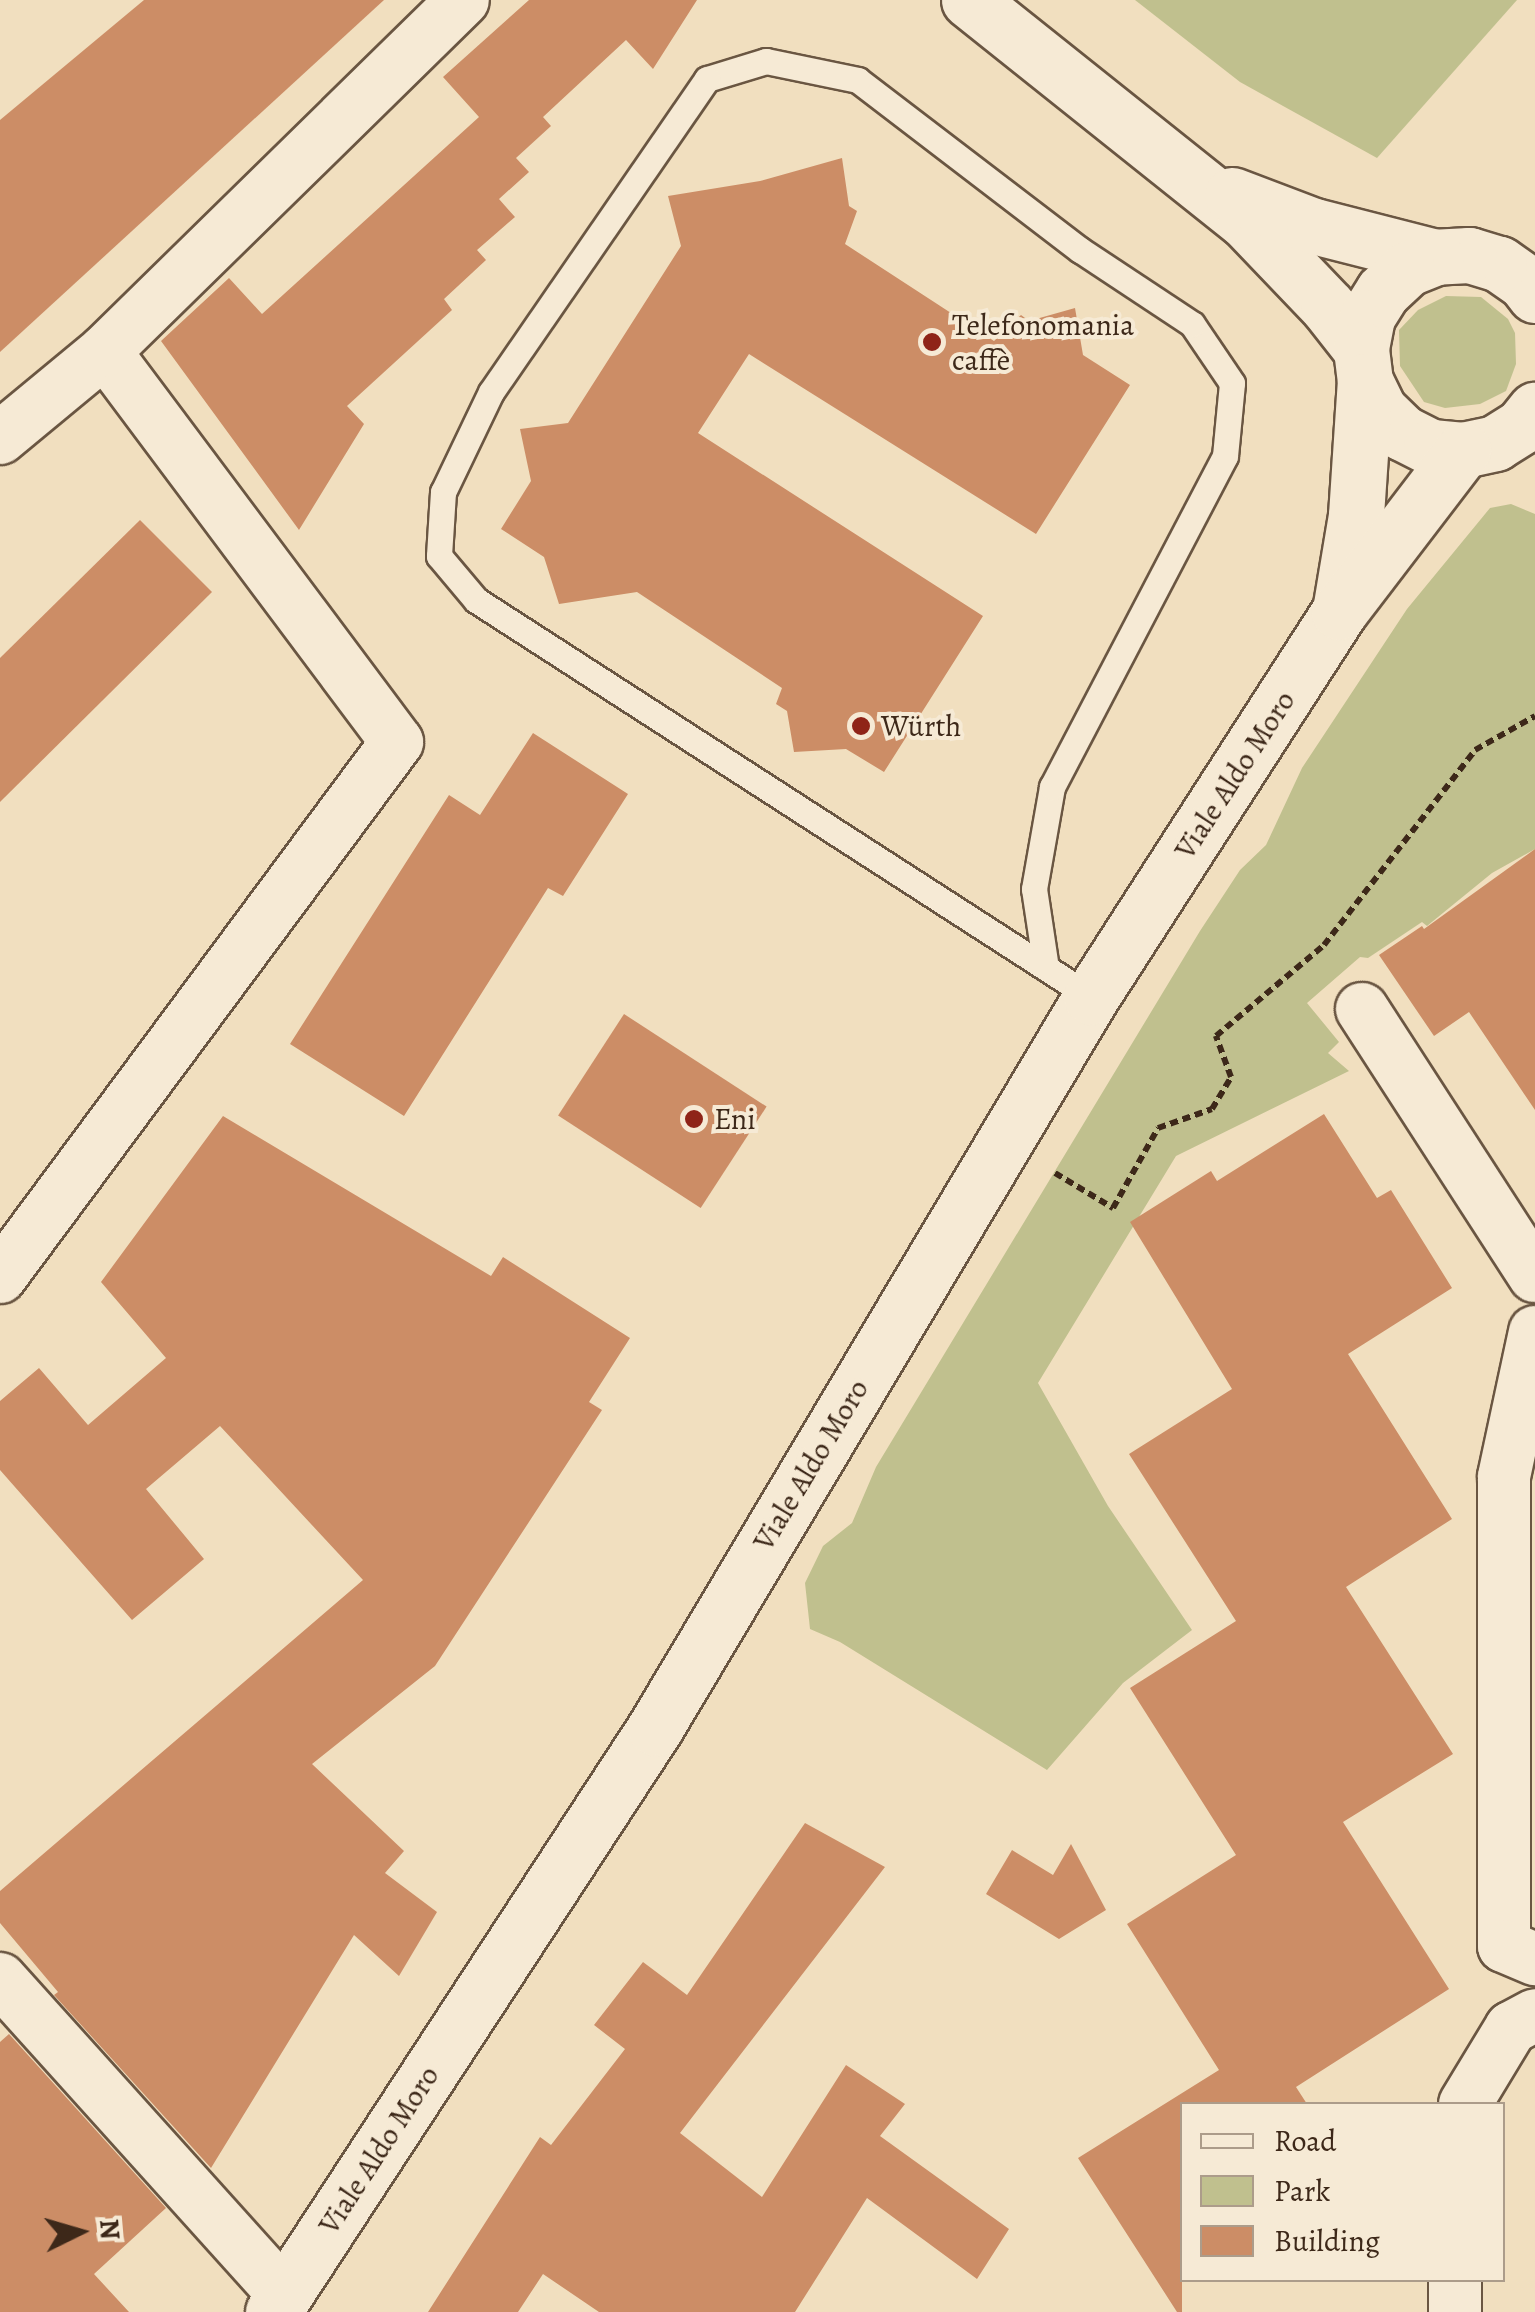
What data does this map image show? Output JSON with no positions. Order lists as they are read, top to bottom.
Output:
{
  "streets": {
    "main road": ["Viale Aldo Moro"]
  },
  "places": ["Telefonomania caffè", "Würth", "Eni"],
  "legend": ["Road", "Park", "Building"],
  "north": "right"
}
